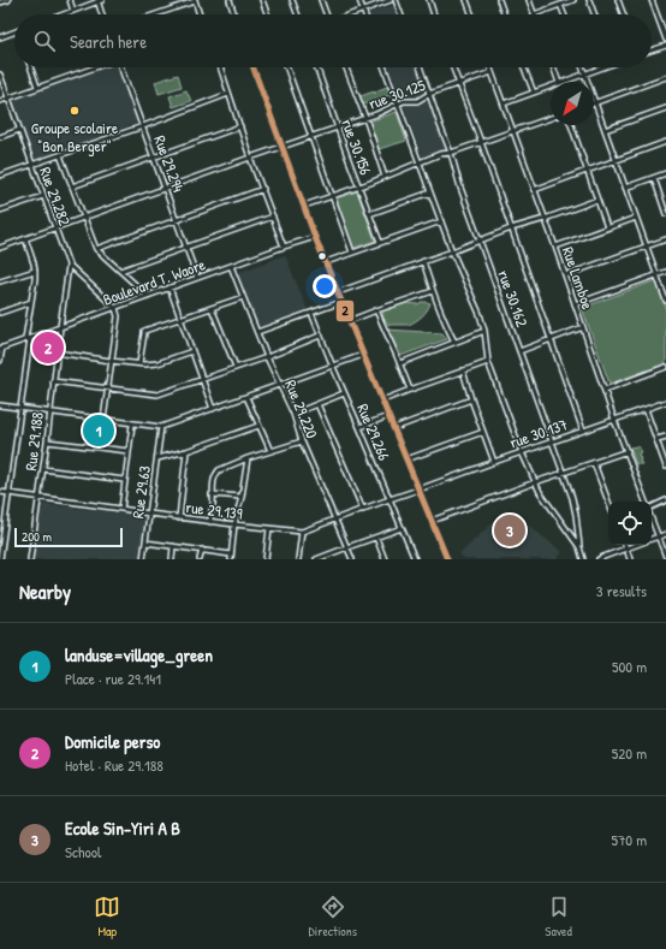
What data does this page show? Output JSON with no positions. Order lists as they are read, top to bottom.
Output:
{
  "streets": {
    "street": [
      "rue 30.125",
      "rue 30.156",
      "Rue 29.294",
      "Rue 29.282",
      "Rue Lamboe",
      "Boulevard T. Waore",
      "rue 30.162",
      "Rue 29.220",
      "Rue 29.266",
      "rue 30.137",
      "Rue 29.188",
      "Rue 29.63",
      "rue 29.139"
    ]
  },
  "crossings": [
    ["rue 30.125", "rue 30.156"],
    ["rue 30.125", "Rue 29.294"],
    ["rue 30.125", "Rue 29.282"],
    ["rue 30.125", "Rue Lamboe"],
    ["rue 30.125", "rue 30.162"],
    ["Rue 29.294", "Boulevard T. Waore"],
    ["Rue 29.282", "Boulevard T. Waore"],
    ["Rue 29.282", "Rue 29.188"],
    ["Rue Lamboe", "rue 30.137"],
    ["Boulevard T. Waore", "Rue 29.220"],
    ["Boulevard T. Waore", "Rue 29.188"],
    ["rue 30.162", "rue 30.137"],
    ["Rue 29.220", "rue 29.139"],
    ["Rue 29.266", "rue 29.139"],
    ["rue 30.137", "rue 29.139"],
    ["Rue 29.188", "rue 29.139"],
    ["Rue 29.63", "rue 29.139"]
  ],
  "places": ["Groupe scolaire \"Bon Berger\""],
  "lines": ["transit line 2"],
  "scale_bar": "200 m",
  "north": "bottom left",
  "page": {
    "search": "Search here",
    "pins": ["2", "1", "3"],
    "scale": "200 m",
    "heading": ["Nearby", "3 results"],
    "list": [
      {
        "mark": "1",
        "name": "landuse=village_green",
        "note": "Place · rue 29.141",
        "value": "500 m"
      },
      {
        "mark": "2",
        "name": "Domicile perso",
        "note": "Hotel · Rue 29.188",
        "value": "520 m"
      },
      {
        "mark": "3",
        "name": "Ecole Sin-Yiri A B",
        "note": "School",
        "value": "570 m"
      }
    ],
    "nav": ["Map", "Directions", "Saved"]
  }
}
